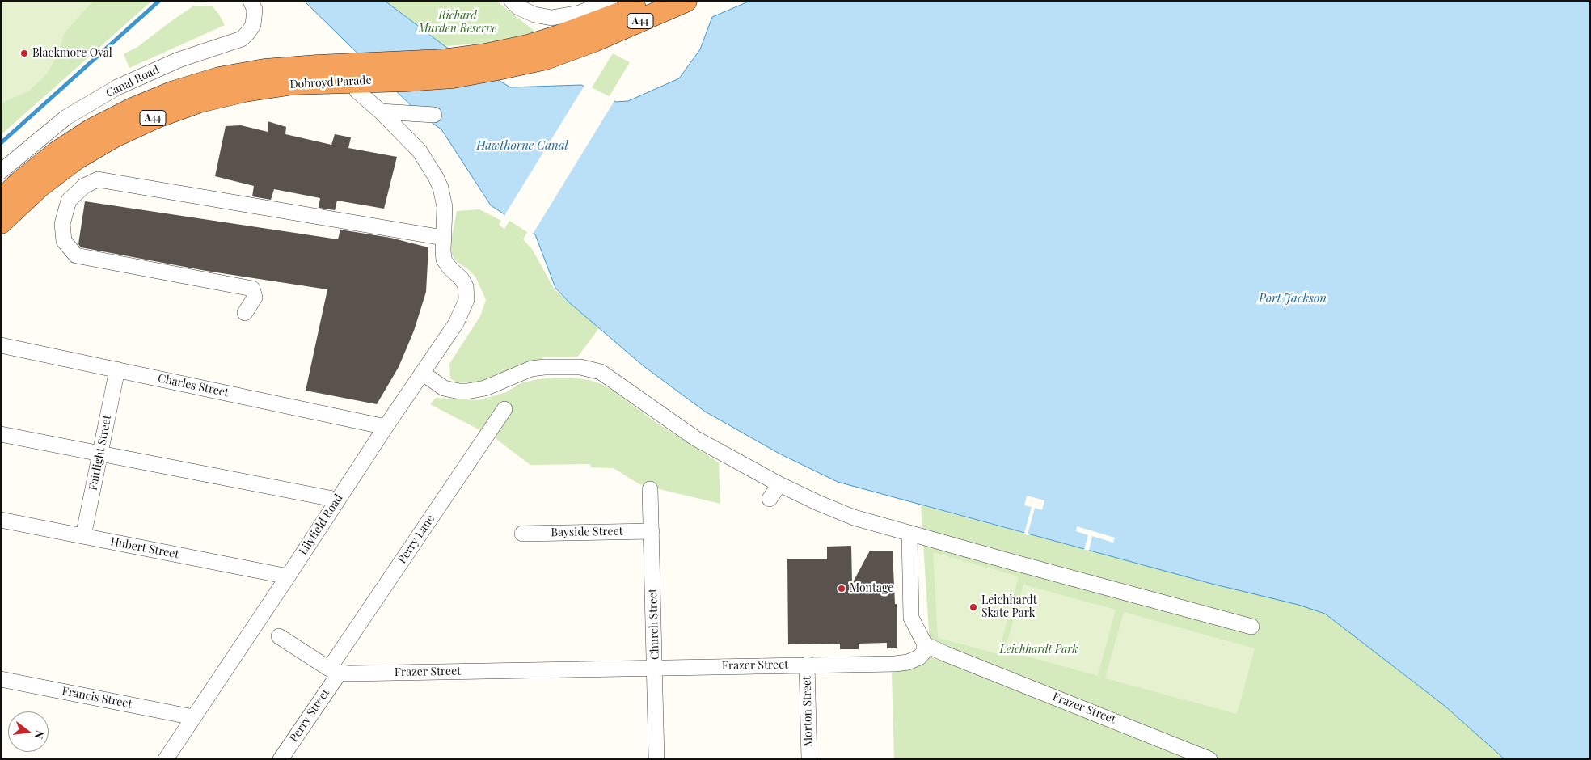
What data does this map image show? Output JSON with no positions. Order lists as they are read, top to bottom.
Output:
{
  "streets": {
    "highway": ["A44", "Dobroyd Parade"],
    "street": [
      "Canal Road",
      "Charles Street",
      "Fairlight Street",
      "Lilyfield Road",
      "Bayside Street",
      "Perry Lane",
      "Hubert Street",
      "Church Street",
      "Frazer Street",
      "Francis Street",
      "Morton Street",
      "Perry Street"
    ]
  },
  "crossings": [
    ["Charles Street", "Fairlight Street"],
    ["Charles Street", "Lilyfield Road"],
    ["Fairlight Street", "Hubert Street"],
    ["Lilyfield Road", "Hubert Street"],
    ["Lilyfield Road", "Francis Street"],
    ["Bayside Street", "Church Street"],
    ["Perry Lane", "Frazer Street"],
    ["Perry Lane", "Perry Street"],
    ["Church Street", "Frazer Street"],
    ["Frazer Street", "Morton Street"],
    ["Frazer Street", "Perry Street"]
  ],
  "water": ["Hawthorne Canal", "Port Jackson"],
  "parks": ["Richard Murden Reserve", "Leichhardt Park"],
  "places": ["Blackmore Oval", "Montage", "Leichhardt Skate Park"],
  "north": "right"
}
